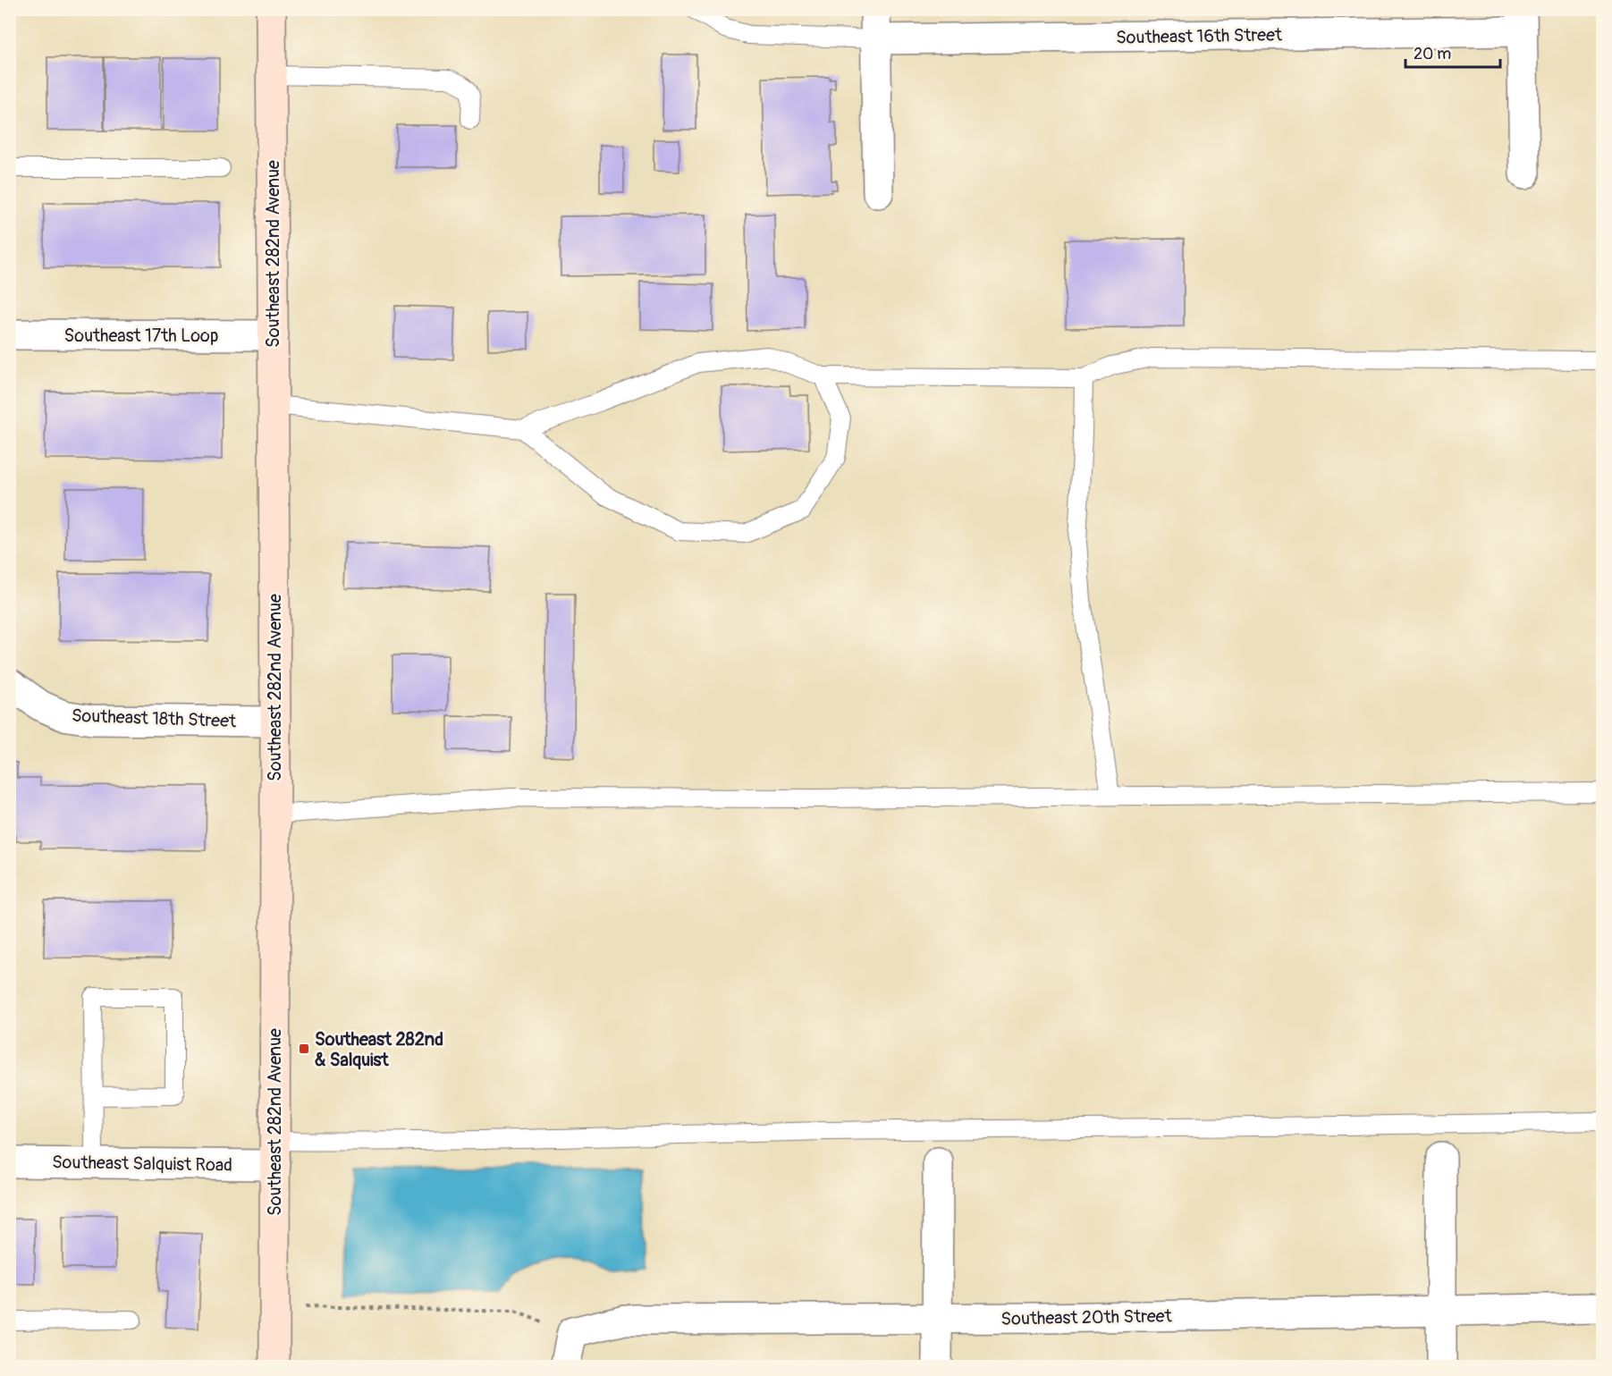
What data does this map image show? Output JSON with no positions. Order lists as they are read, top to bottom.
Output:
{
  "streets": {
    "main road": ["Southeast 282nd Avenue"],
    "street": [
      "Southeast 16th Street",
      "Southeast 17th Loop",
      "Southeast 18th Street",
      "Southeast Salquist Road",
      "Southeast 20th Street"
    ]
  },
  "crossings": [
    ["Southeast 282nd Avenue", "Southeast 17th Loop"],
    ["Southeast 282nd Avenue", "Southeast 18th Street"],
    ["Southeast 282nd Avenue", "Southeast Salquist Road"]
  ],
  "places": {
    "transit": ["Southeast 282nd & Salquist"]
  },
  "scale_bar": "20 m"
}
